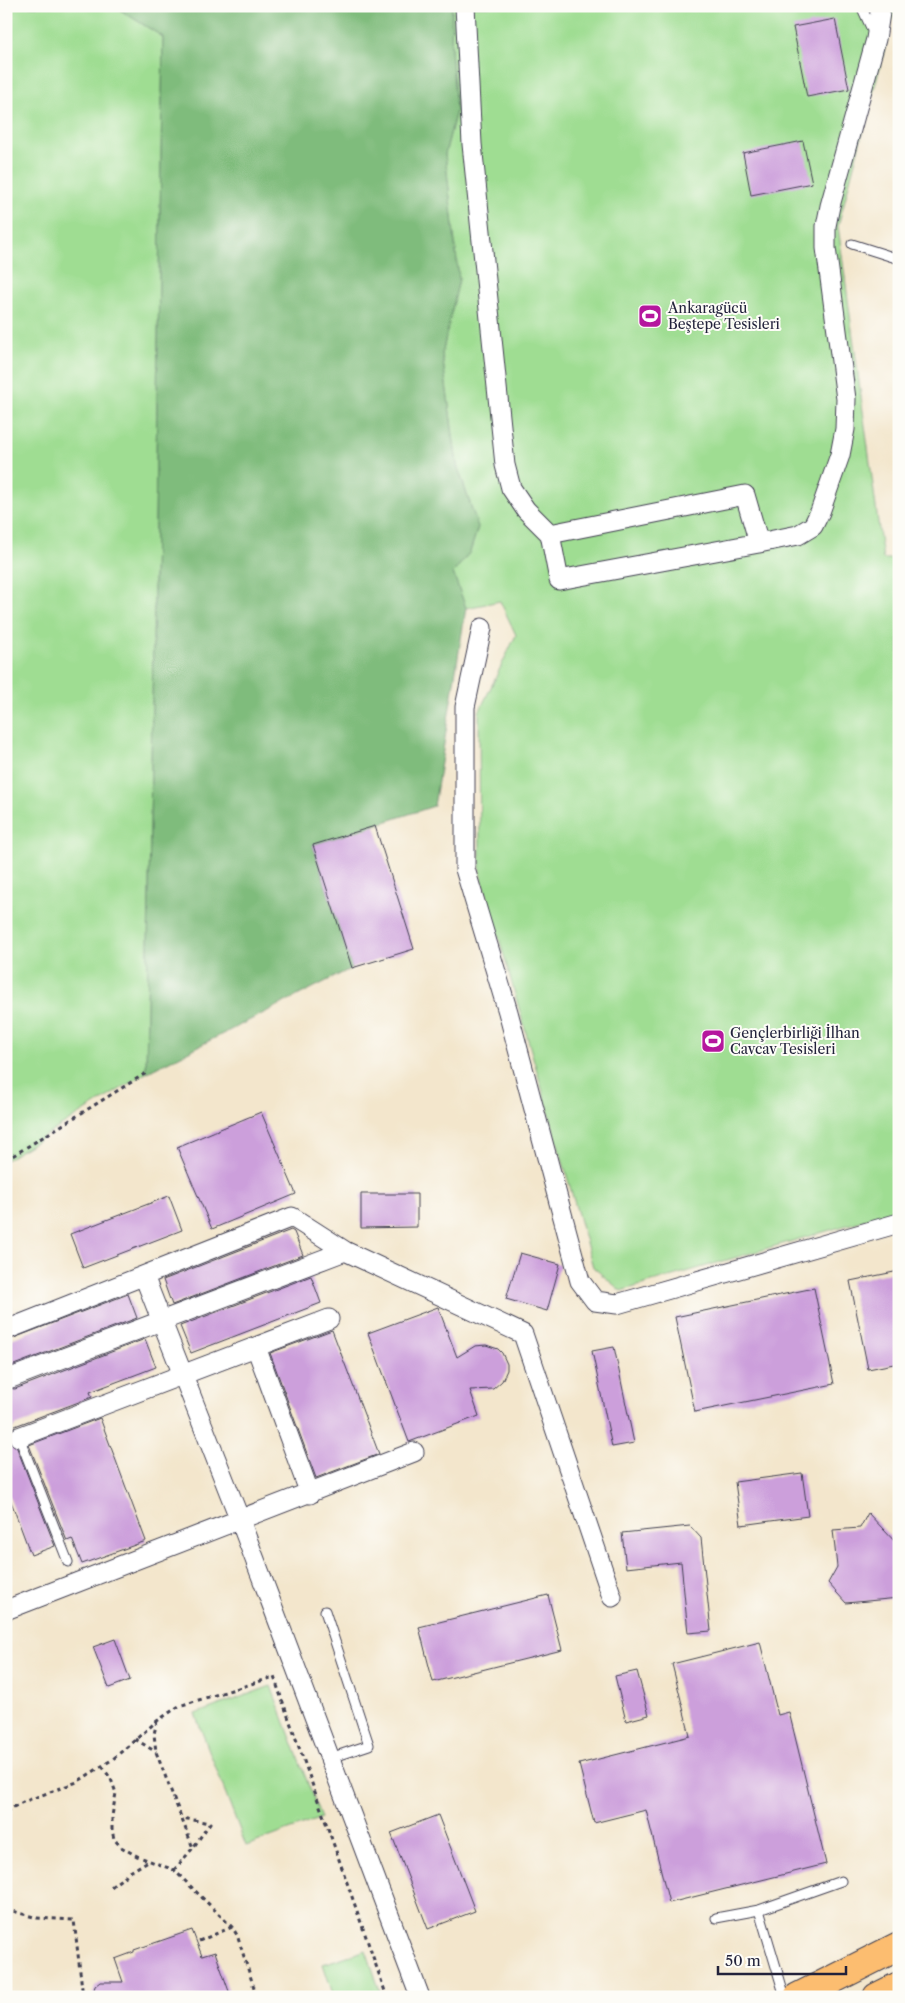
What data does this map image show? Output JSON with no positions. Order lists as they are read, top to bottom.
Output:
{
  "places": {
    "sports": ["Ankaragücü Beştepe Tesisleri", "Gençlerbirliği İlhan Cavcav Tesisleri"]
  },
  "scale_bar": "50 m"
}
